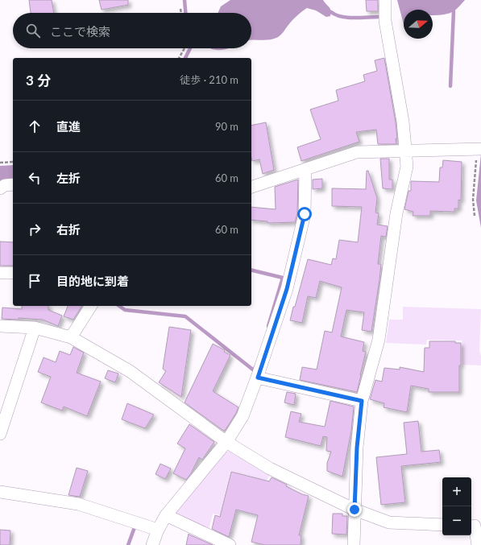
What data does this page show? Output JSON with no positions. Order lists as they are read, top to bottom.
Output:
{
  "north": "right",
  "page": {
    "search": "ここで検索",
    "heading": ["3 分", "徒歩 · 210 m"],
    "list": [
      ["直進", "90 m"],
      ["左折", "60 m"],
      ["右折", "60 m"],
      "目的地に到着"
    ],
    "map_buttons": ["+", "−"]
  }
}
